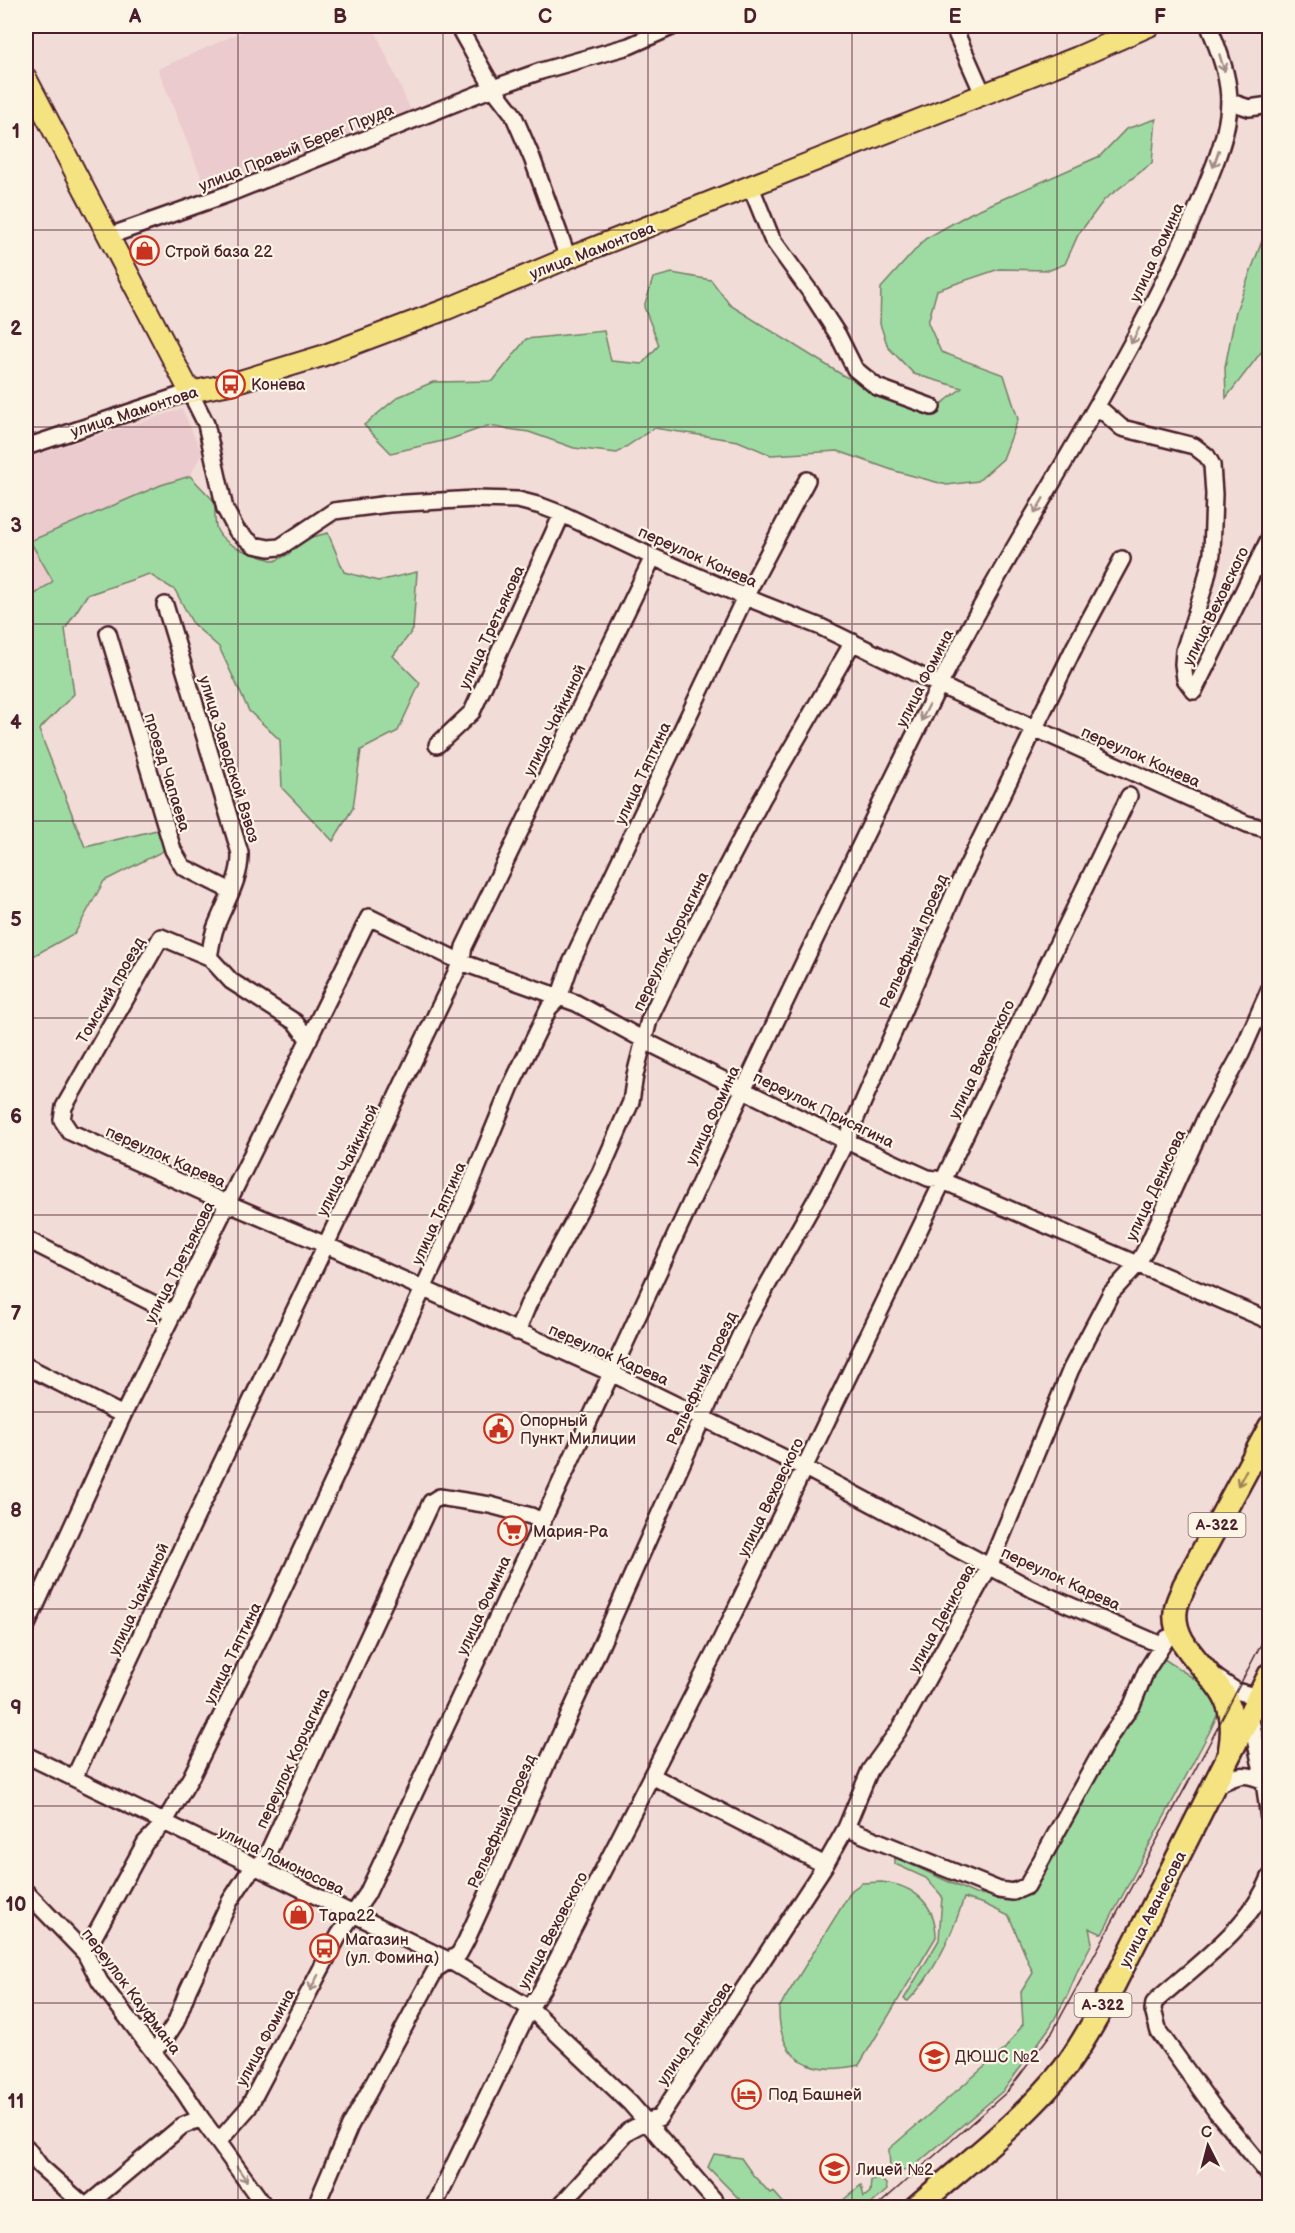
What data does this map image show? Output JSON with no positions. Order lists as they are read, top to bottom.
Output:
{
  "streets": {
    "highway": ["А-322", "улица Аванесова"],
    "main road": ["улица Мамонтова"],
    "street": [
      "улица Правый Берег Пруда",
      "улица Фомина",
      "переулок Конева",
      "улица Веховского",
      "улица Третьякова",
      "улица Чайкиной",
      "улица Заводской Взвоз",
      "проезд Чапаева",
      "улица Тяптина",
      "переулок Корчагина",
      "Рельефный проезд",
      "Томский проезд",
      "переулок Присягина",
      "переулок Карева",
      "улица Денисова",
      "улица Ломоносова",
      "переулок Кауфмана"
    ]
  },
  "crossings": [
    ["улица Мамонтова", "переулок Конева"],
    ["улица Фомина", "переулок Конева"],
    ["улица Фомина", "улица Веховского"],
    ["улица Фомина", "переулок Корчагина"],
    ["улица Фомина", "переулок Присягина"],
    ["улица Фомина", "переулок Карева"],
    ["улица Фомина", "улица Ломоносова"],
    ["улица Фомина", "переулок Кауфмана"],
    ["переулок Конева", "улица Третьякова"],
    ["переулок Конева", "улица Чайкиной"],
    ["переулок Конева", "улица Тяптина"],
    ["переулок Конева", "переулок Корчагина"],
    ["переулок Конева", "Рельефный проезд"],
    ["улица Веховского", "переулок Присягина"],
    ["улица Веховского", "переулок Карева"],
    ["улица Веховского", "улица Ломоносова"],
    ["улица Третьякова", "переулок Присягина"],
    ["улица Третьякова", "переулок Карева"],
    ["улица Чайкиной", "переулок Присягина"],
    ["улица Чайкиной", "переулок Карева"],
    ["улица Чайкиной", "улица Ломоносова"],
    ["улица Заводской Взвоз", "проезд Чапаева"],
    ["улица Заводской Взвоз", "Томский проезд"],
    ["улица Тяптина", "переулок Присягина"],
    ["улица Тяптина", "переулок Карева"],
    ["улица Тяптина", "улица Ломоносова"],
    ["улица Тяптина", "переулок Кауфмана"],
    ["переулок Корчагина", "переулок Присягина"],
    ["переулок Корчагина", "переулок Карева"],
    ["переулок Корчагина", "улица Ломоносова"],
    ["переулок Корчагина", "переулок Кауфмана"],
    ["Рельефный проезд", "переулок Присягина"],
    ["Рельефный проезд", "переулок Карева"],
    ["Рельефный проезд", "улица Ломоносова"],
    ["Томский проезд", "переулок Карева"],
    ["переулок Присягина", "улица Денисова"],
    ["переулок Карева", "улица Денисова"],
    ["улица Денисова", "улица Ломоносова"],
    ["А-322", "улица Аванесова"]
  ],
  "one_way": ["улица Фомина"],
  "places": {
    "shop": ["Строй база 22", "Тара22"],
    "bus stop": ["Конева", "Магазин (ул. Фомина)"],
    "public building": ["Опорный Пункт Милиции"],
    "supermarket": ["Мария-Ра"],
    "school or university": ["ДЮШС №2", "Лицей №2"],
    "hotel": ["Под Башней"]
  },
  "north": "top",
  "grid": {
    "columns": [
      "A",
      "B",
      "C",
      "D",
      "E",
      "F"
    ],
    "rows": [
      "1",
      "2",
      "3",
      "4",
      "5",
      "6",
      "7",
      "8",
      "9",
      "10",
      "11"
    ]
  }
}
